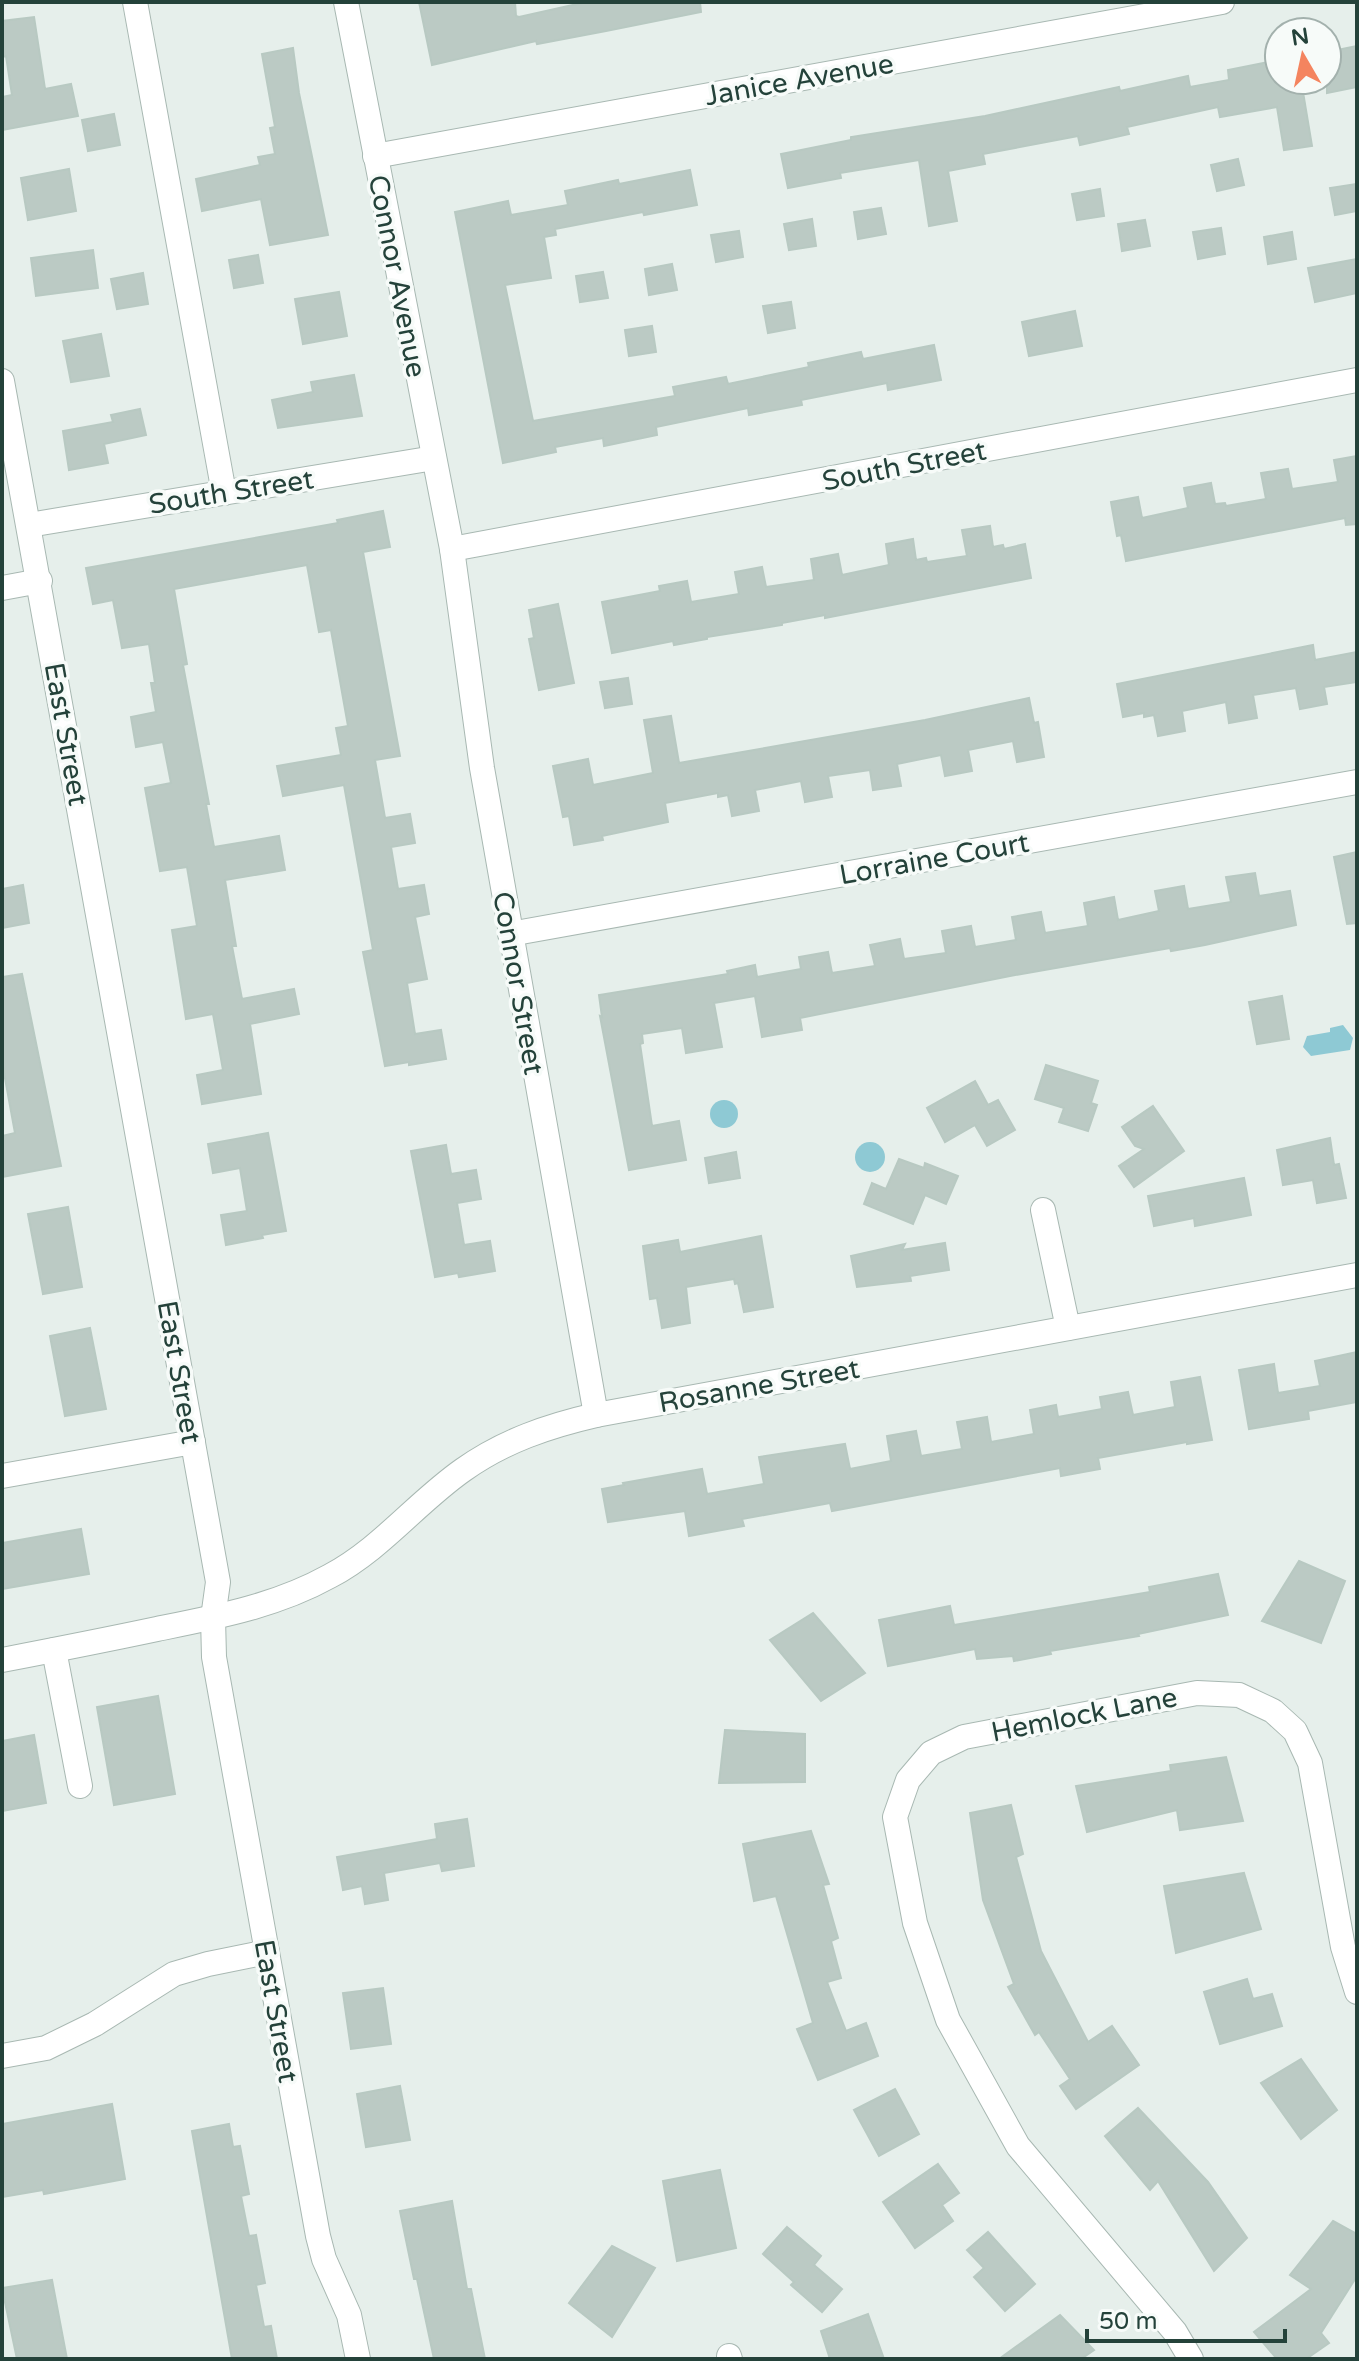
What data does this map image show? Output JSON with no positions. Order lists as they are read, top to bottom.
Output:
{
  "streets": {
    "street": [
      "Janice Avenue",
      "Connor Avenue",
      "South Street",
      "East Street",
      "Lorraine Court",
      "Connor Street",
      "Rosanne Street",
      "Hemlock Lane"
    ]
  },
  "crossings": [
    ["Janice Avenue", "Connor Avenue"],
    ["Connor Avenue", "South Street"],
    ["Connor Avenue", "Connor Street"],
    ["South Street", "East Street"],
    ["South Street", "Connor Street"],
    ["East Street", "Rosanne Street"],
    ["Lorraine Court", "Connor Street"],
    ["Connor Street", "Rosanne Street"]
  ],
  "scale_bar": "50 m",
  "north": "top"
}
